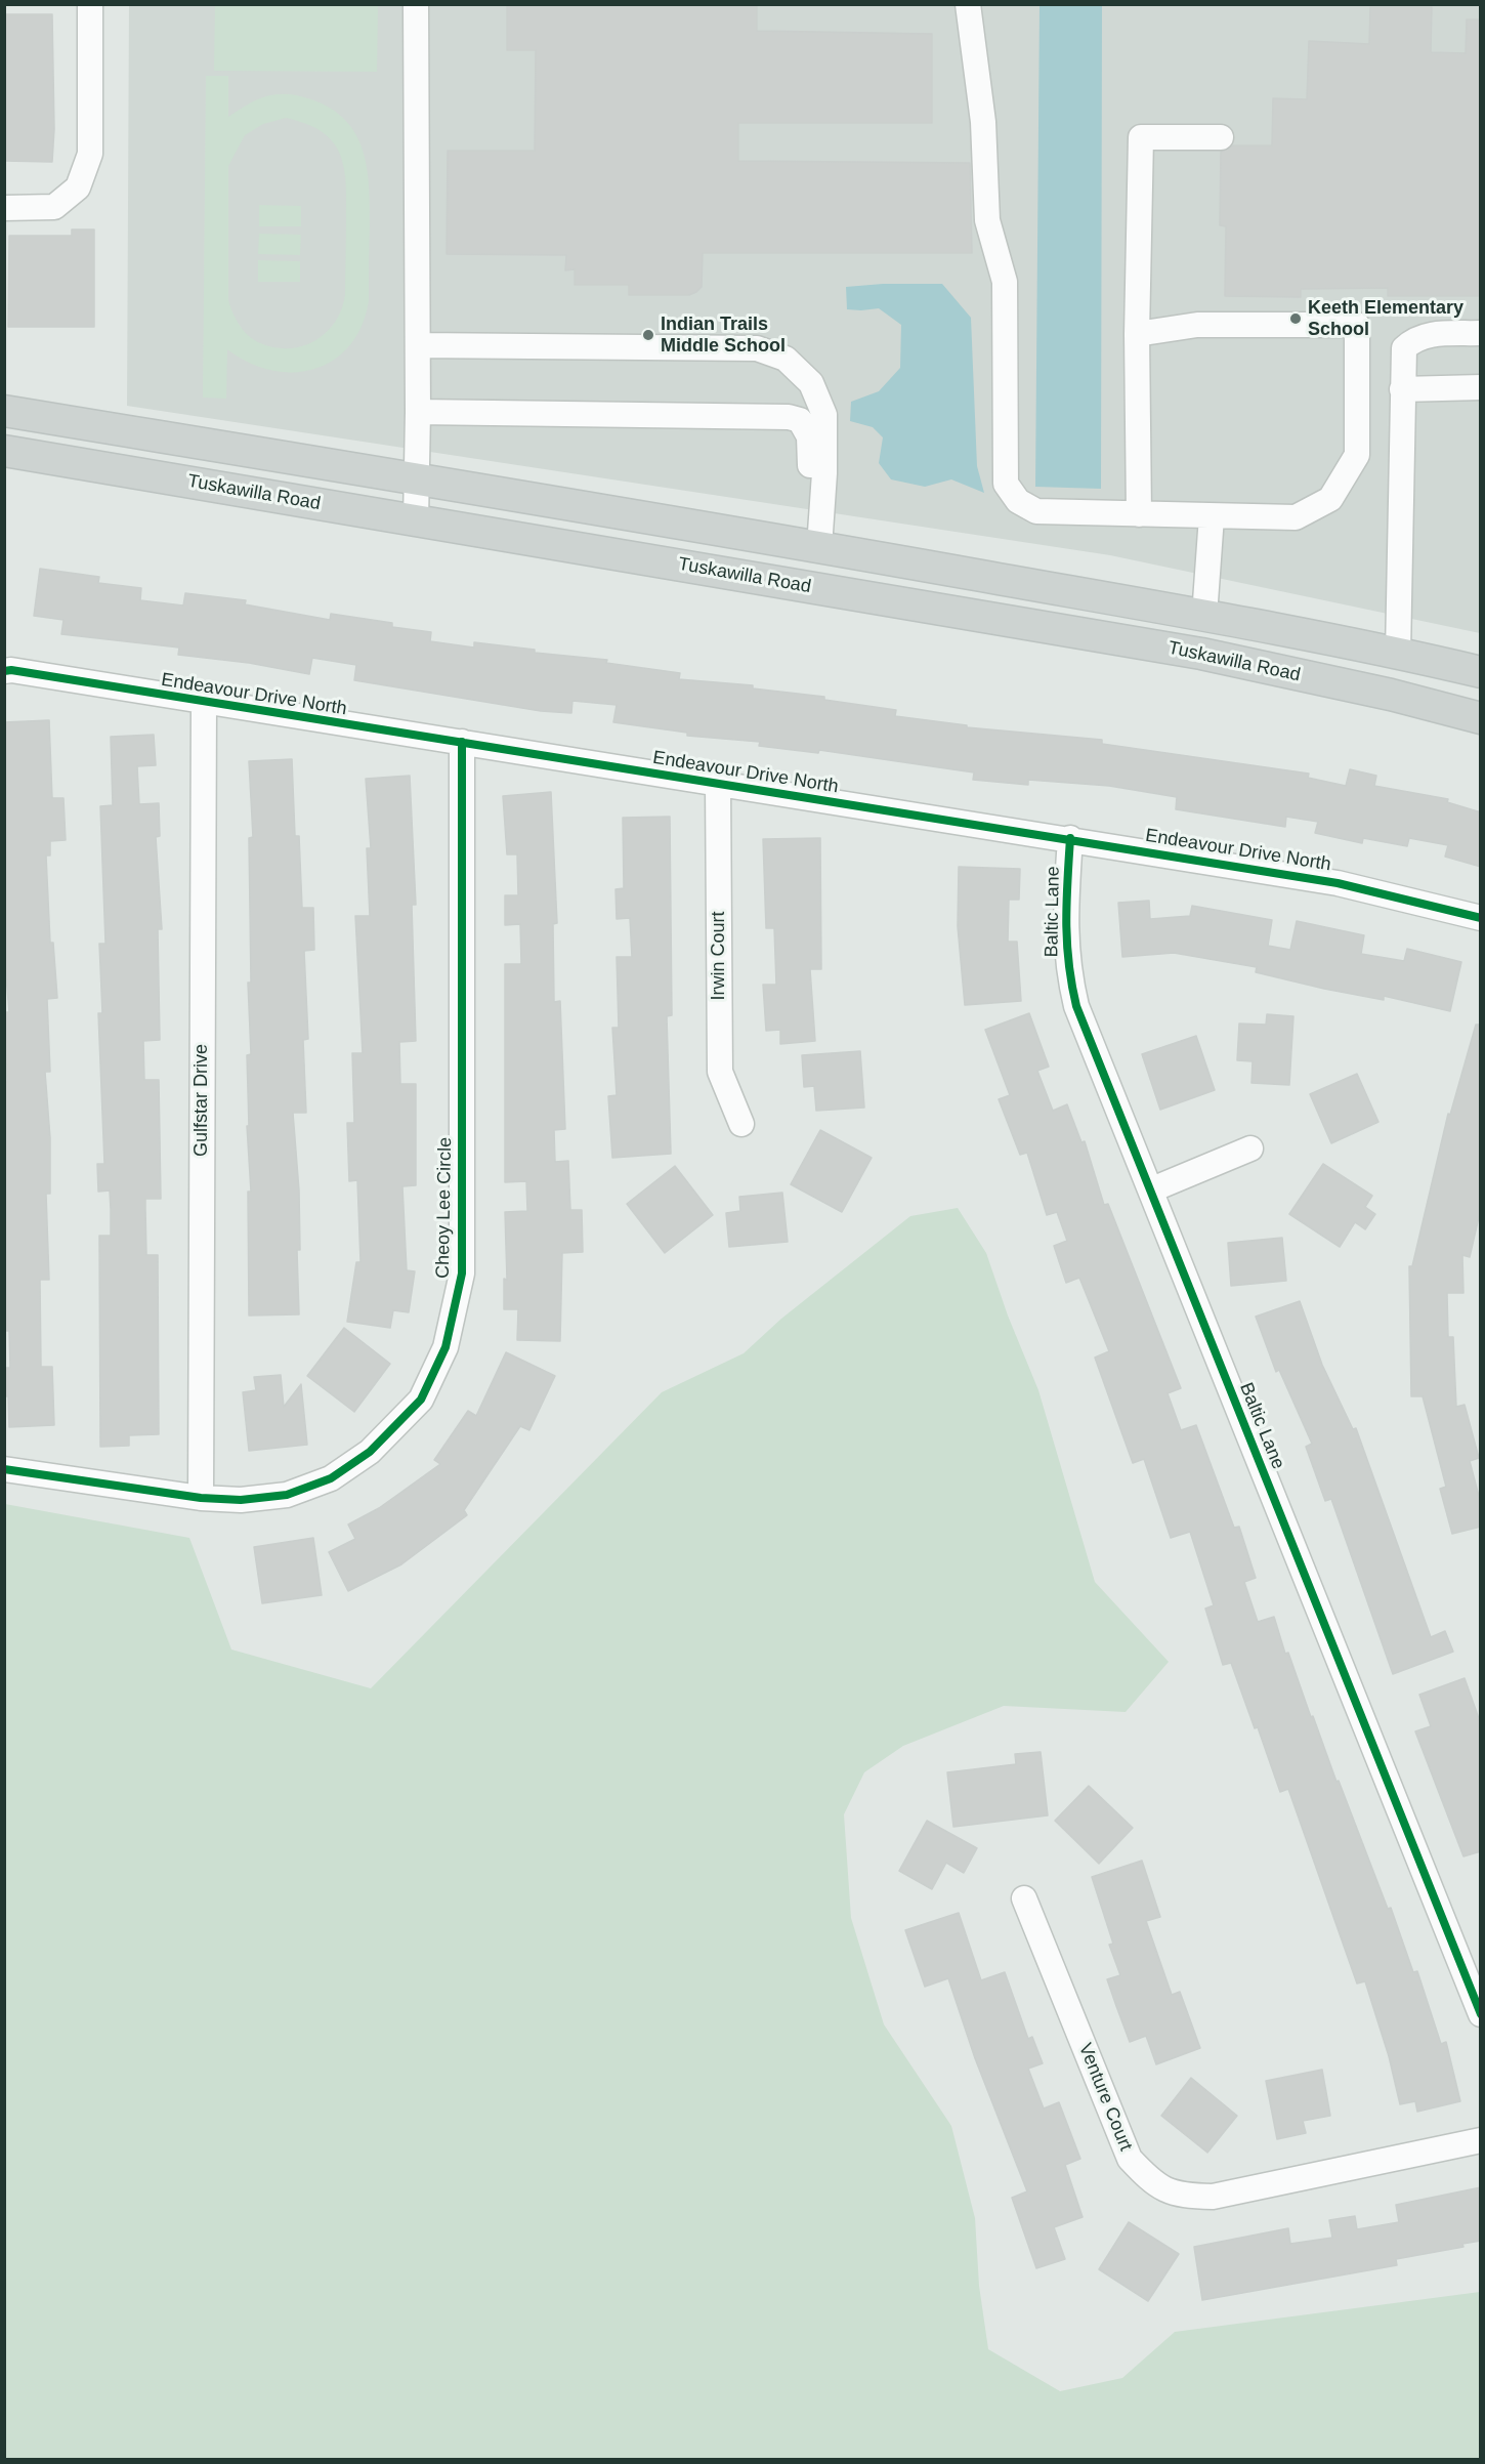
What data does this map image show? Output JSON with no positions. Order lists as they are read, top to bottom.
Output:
{
  "streets": {
    "main road": ["Tuskawilla Road"],
    "street": [
      "Endeavour Drive North",
      "Baltic Lane",
      "Irwin Court",
      "Gulfstar Drive",
      "Cheoy Lee Circle",
      "Venture Court"
    ]
  },
  "crossings": [
    ["Endeavour Drive North", "Baltic Lane"],
    ["Endeavour Drive North", "Irwin Court"],
    ["Endeavour Drive North", "Gulfstar Drive"],
    ["Endeavour Drive North", "Cheoy Lee Circle"],
    ["Gulfstar Drive", "Cheoy Lee Circle"]
  ],
  "places": ["Keeth Elementary School", "Indian Trails Middle School"]
}
